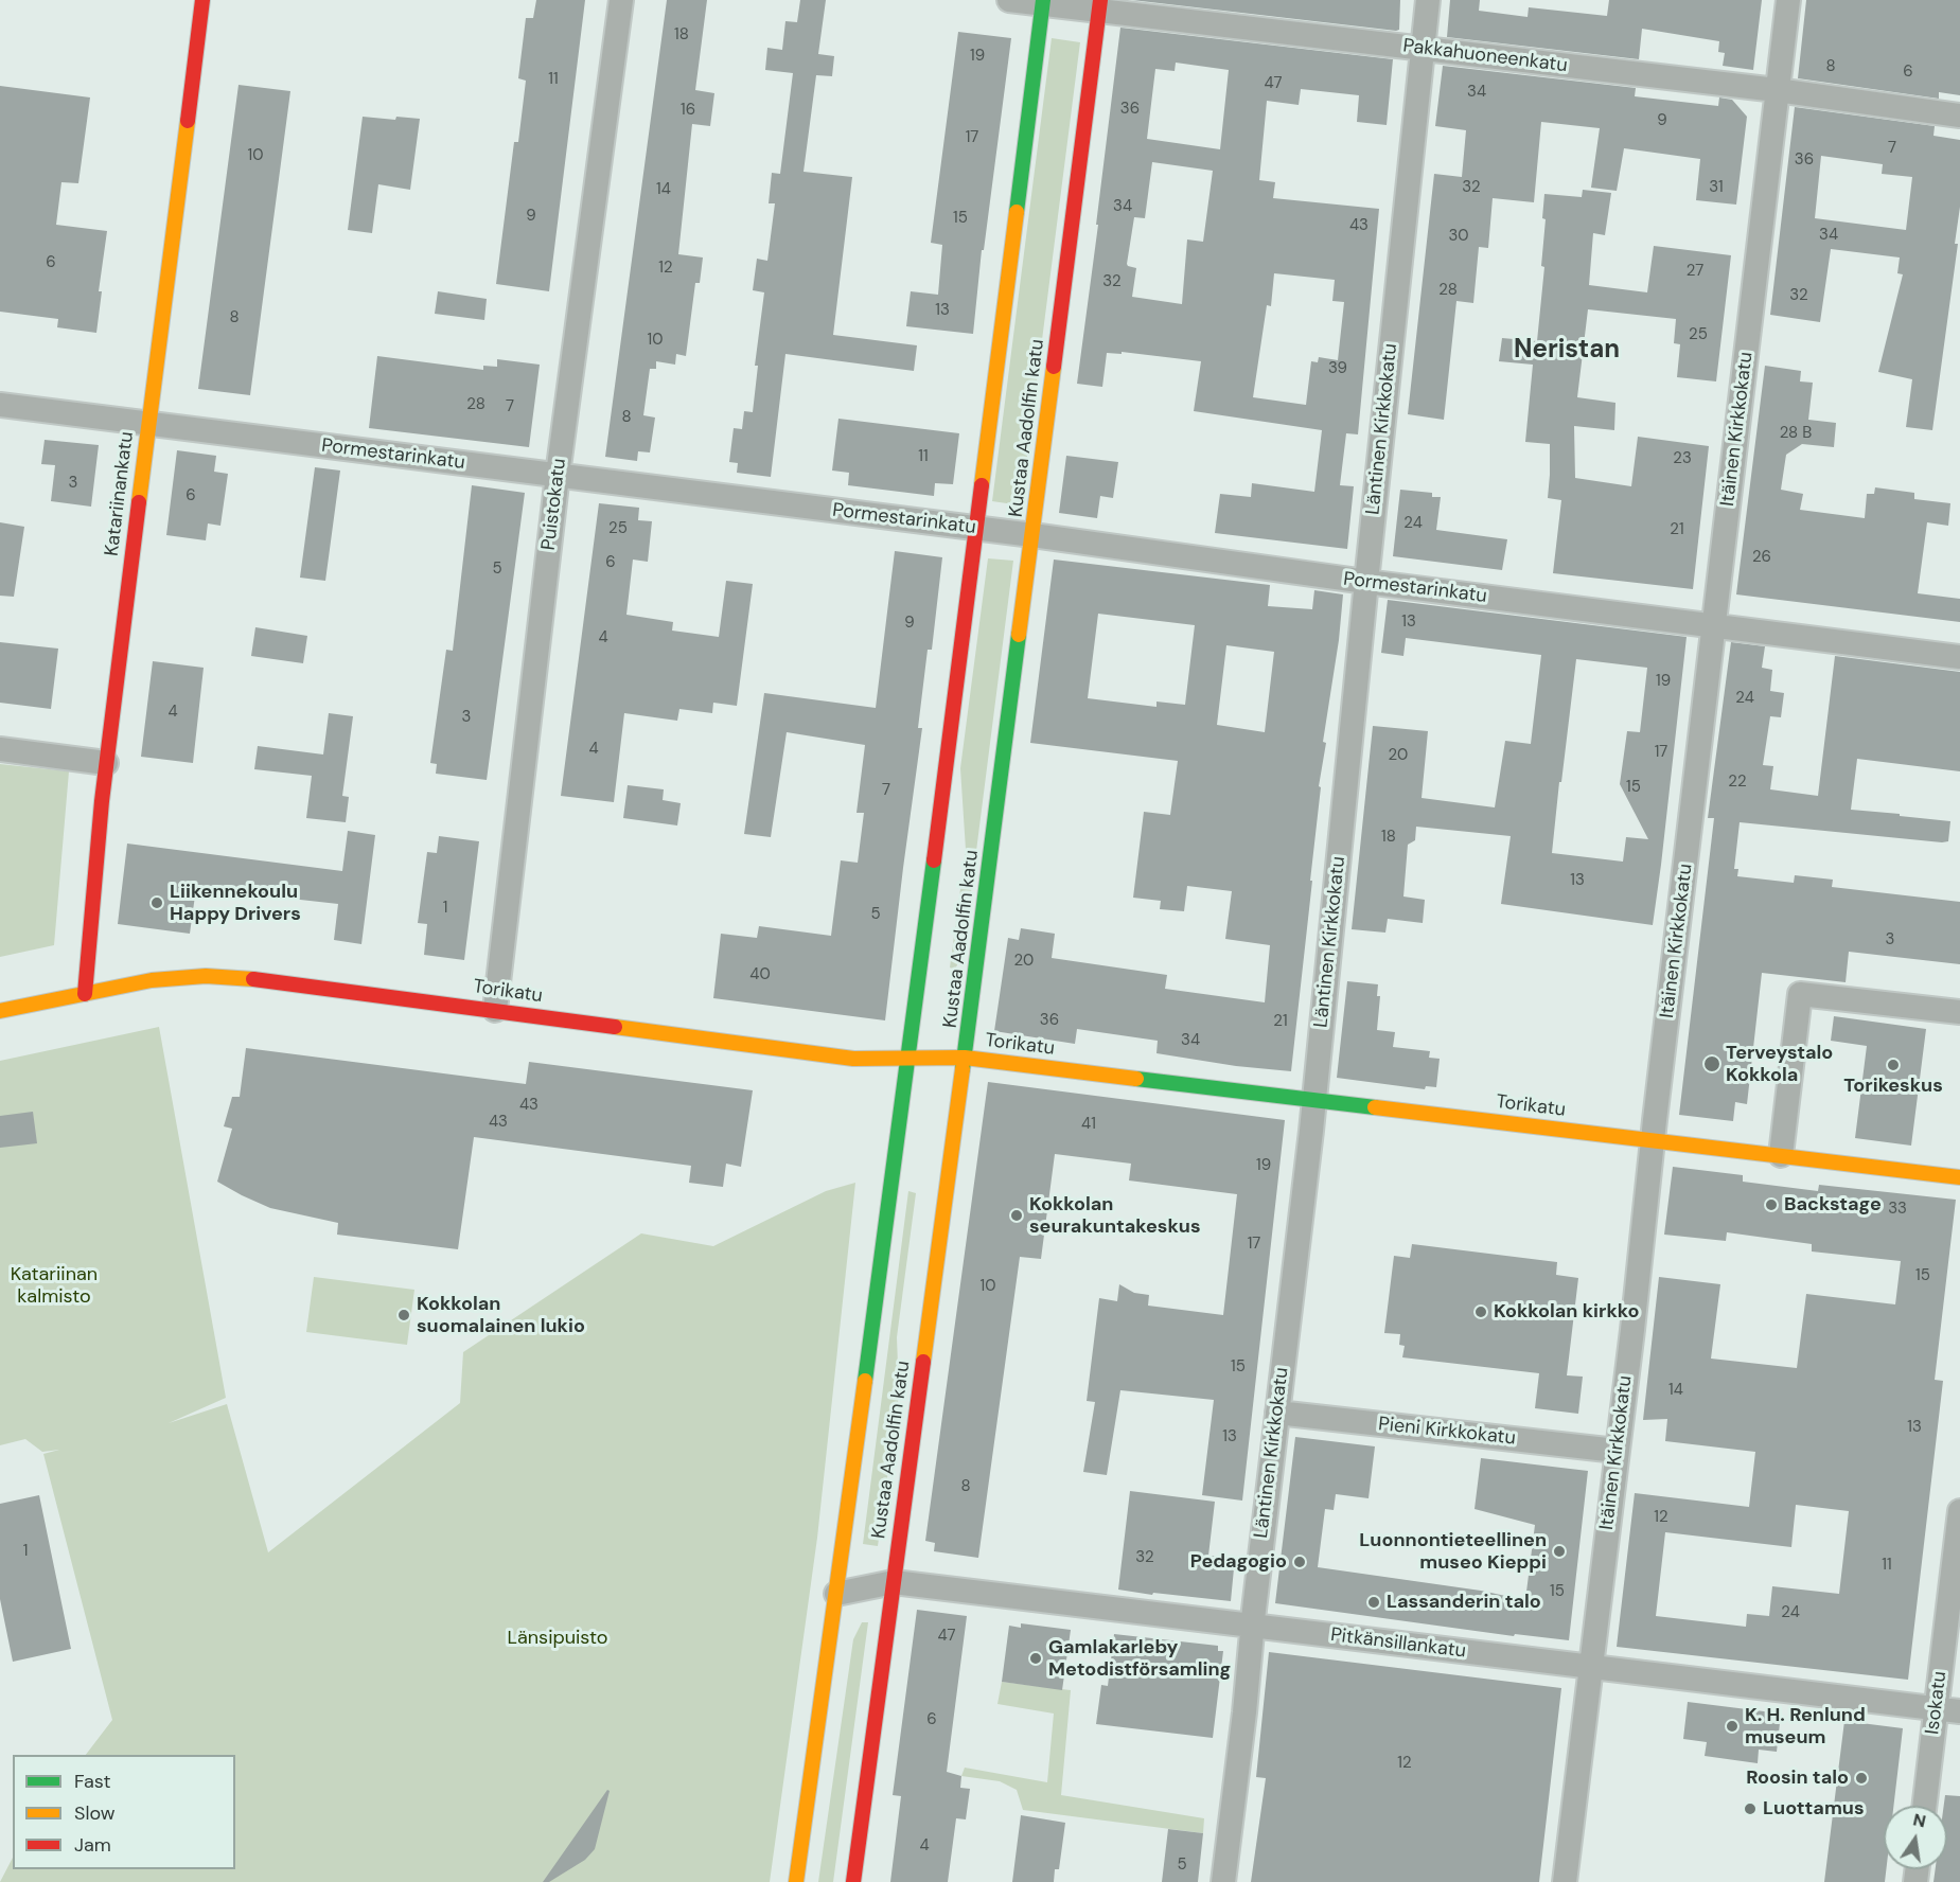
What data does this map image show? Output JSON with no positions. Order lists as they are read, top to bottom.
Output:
{
  "streets": {
    "main road": ["Kustaa Aadolfin katu", "Katariinankatu", "Torikatu"],
    "street": [
      "Pakkahuoneenkatu",
      "Läntinen Kirkkokatu",
      "Itäinen Kirkkokatu",
      "Pormestarinkatu",
      "Puistokatu",
      "Pieni Kirkkokatu",
      "Pitkänsillankatu",
      "Isokatu"
    ]
  },
  "crossings": [
    ["Pakkahuoneenkatu", "Kustaa Aadolfin katu"],
    ["Pakkahuoneenkatu", "Läntinen Kirkkokatu"],
    ["Pakkahuoneenkatu", "Itäinen Kirkkokatu"],
    ["Kustaa Aadolfin katu", "Pormestarinkatu"],
    ["Kustaa Aadolfin katu", "Torikatu"],
    ["Kustaa Aadolfin katu", "Pitkänsillankatu"],
    ["Läntinen Kirkkokatu", "Pormestarinkatu"],
    ["Läntinen Kirkkokatu", "Torikatu"],
    ["Läntinen Kirkkokatu", "Pieni Kirkkokatu"],
    ["Läntinen Kirkkokatu", "Pitkänsillankatu"],
    ["Itäinen Kirkkokatu", "Pormestarinkatu"],
    ["Itäinen Kirkkokatu", "Torikatu"],
    ["Itäinen Kirkkokatu", "Pieni Kirkkokatu"],
    ["Itäinen Kirkkokatu", "Pitkänsillankatu"],
    ["Pormestarinkatu", "Katariinankatu"],
    ["Pormestarinkatu", "Puistokatu"],
    ["Katariinankatu", "Torikatu"],
    ["Puistokatu", "Torikatu"],
    ["Pitkänsillankatu", "Isokatu"]
  ],
  "districts": ["Neristan"],
  "parks": ["Katariinan kalmisto", "Länsipuisto"],
  "places": [
    "Liikennekoulu Happy Drivers",
    "Terveystalo Kokkola",
    "Torikeskus",
    "Backstage",
    "Kokkolan seurakuntakeskus",
    "Kokkolan kirkko",
    "Kokkolan suomalainen lukio",
    "Luonnontieteellinen museo Kieppi",
    "Pedagogio",
    "Lassanderin talo",
    "Gamlakarleby Metodistförsamling",
    "K. H. Renlund museum",
    "Roosin talo",
    "Luottamus"
  ],
  "house_numbers": [
    "18",
    "19",
    "8",
    "6",
    "11",
    "47",
    "34",
    "36",
    "16",
    "9",
    "17",
    "7",
    "10",
    "36",
    "32",
    "31",
    "14",
    "34",
    "9",
    "15",
    "43",
    "34",
    "30",
    "6",
    "12",
    "27",
    "32",
    "28",
    "32",
    "13",
    "8",
    "25",
    "10",
    "39",
    "28",
    "7",
    "8",
    "28 B",
    "11",
    "23",
    "3",
    "6",
    "24",
    "25",
    "21",
    "26",
    "6",
    "5",
    "13",
    "9",
    "4",
    "19",
    "24",
    "4",
    "3",
    "4",
    "17",
    "20",
    "22",
    "15",
    "7",
    "18",
    "13",
    "1",
    "5",
    "3",
    "20",
    "40",
    "36",
    "21",
    "34",
    "43",
    "43",
    "41",
    "19",
    "33",
    "17",
    "15",
    "10",
    "15",
    "14",
    "13",
    "13",
    "8",
    "12",
    "1",
    "32",
    "11",
    "15",
    "24",
    "47",
    "6",
    "12",
    "4",
    "5"
  ],
  "legend": ["Fast", "Slow", "Jam"],
  "north": "top"
}
